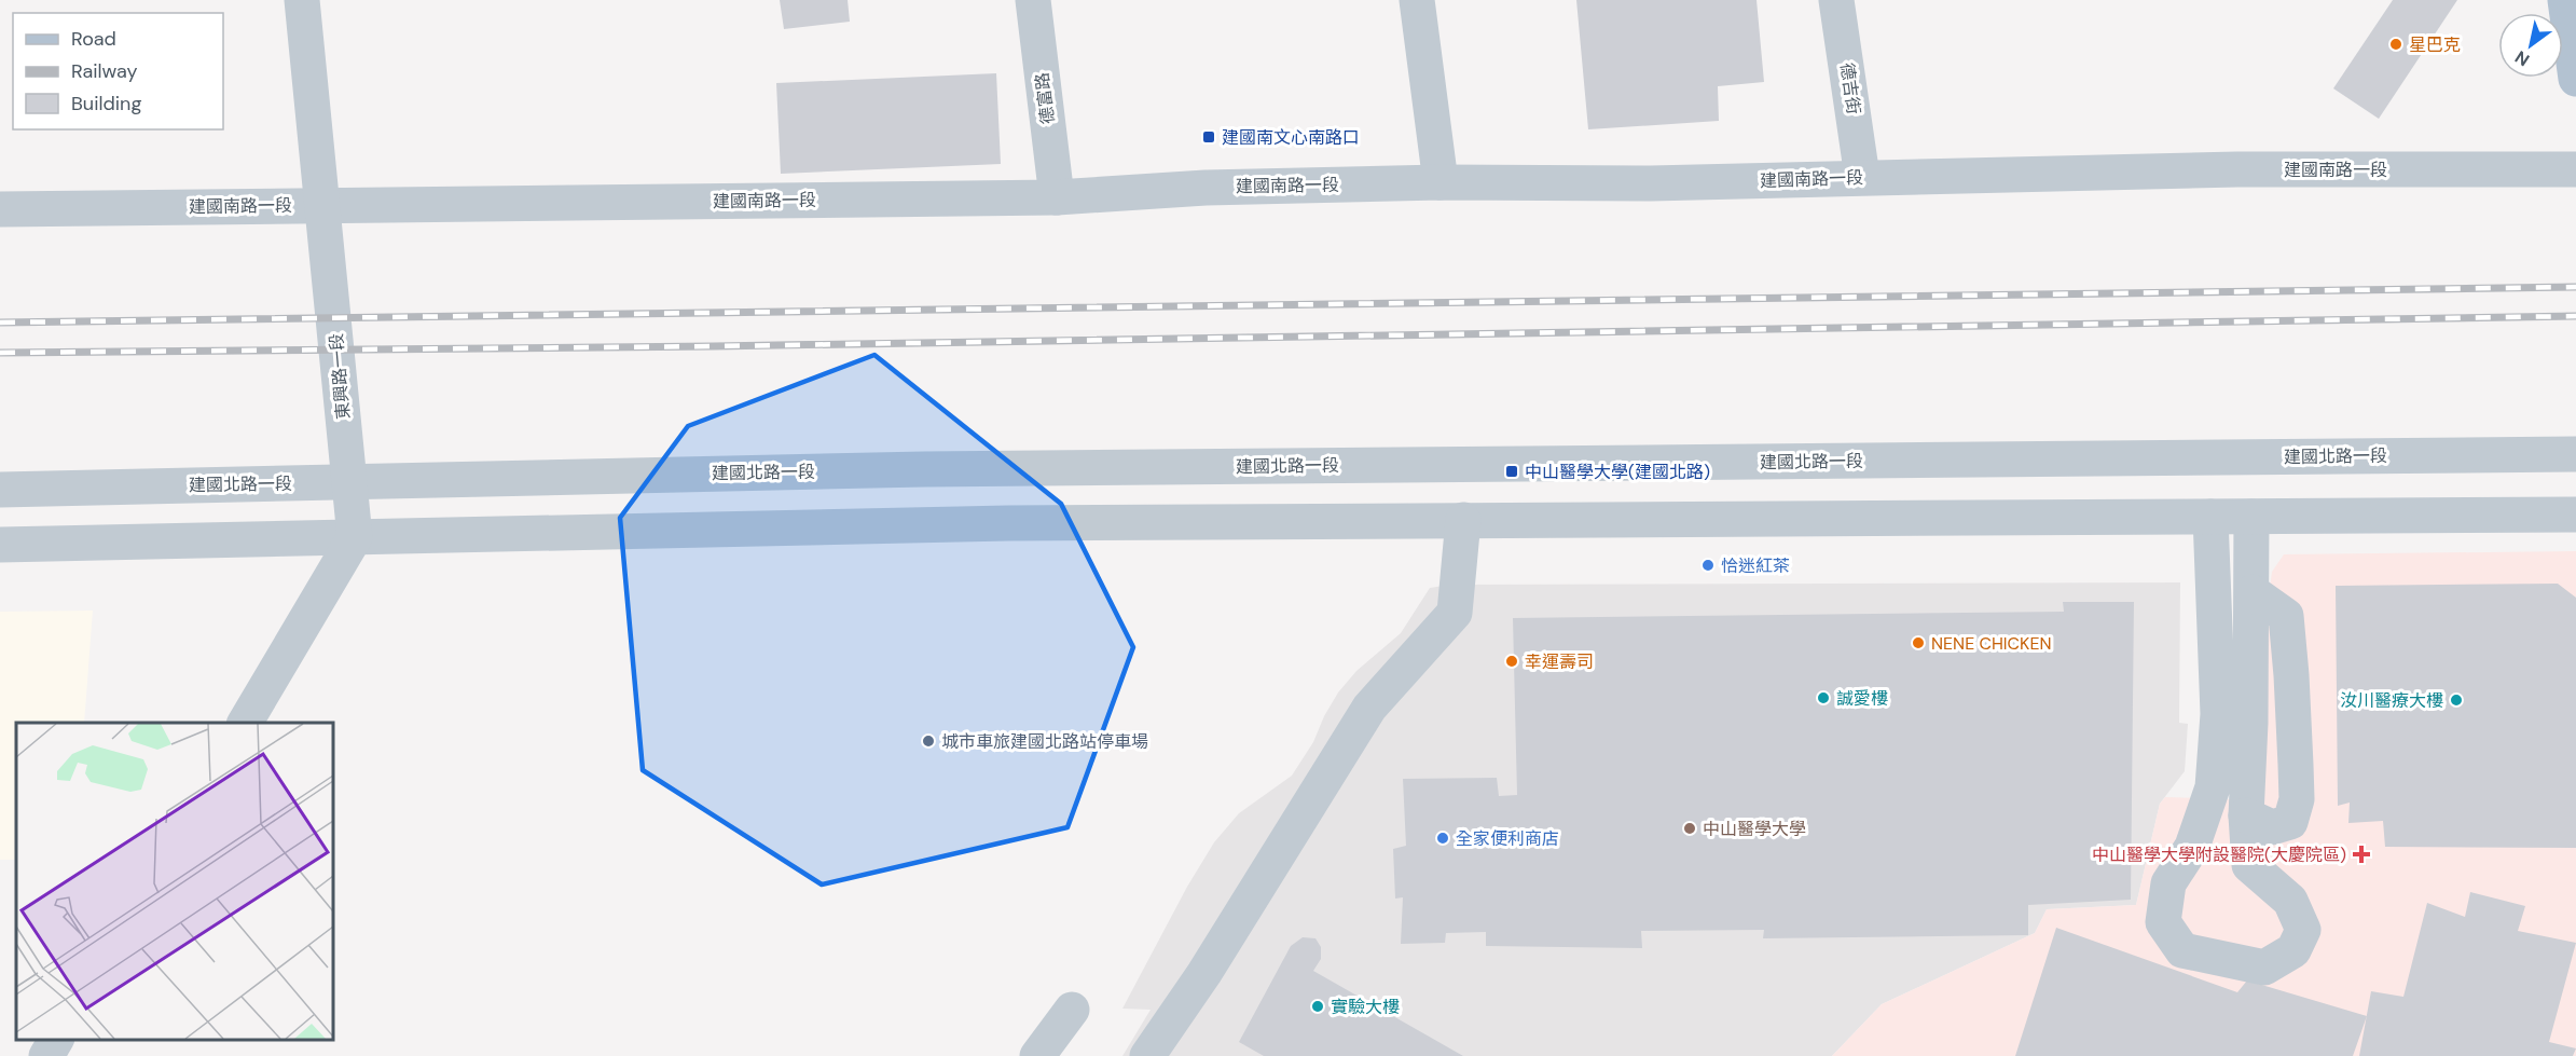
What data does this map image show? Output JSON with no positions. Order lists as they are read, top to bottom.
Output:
{
  "streets": {
    "street": [
      "德吉街",
      "德富路",
      "建國南路一段",
      "東興路一段",
      "建國北路一段"
    ]
  },
  "crossings": [
    ["德吉街", "建國南路一段"],
    ["德富路", "建國南路一段"],
    ["建國南路一段", "東興路一段"],
    ["東興路一段", "建國北路一段"]
  ],
  "places": {
    "other": [
      "星巴克",
      "恰迷紅茶",
      "NENE CHICKEN",
      "幸運壽司",
      "誠愛樓",
      "汝川醫療大樓",
      "城市車旅建國北路站停車場",
      "中山醫學大學",
      "全家便利商店",
      "實驗大樓"
    ],
    "transit": ["建國南文心南路口", "中山醫學大學(建國北路)"],
    "health": ["中山醫學大學附設醫院(大慶院區)"]
  },
  "legend": ["Road", "Railway", "Building"],
  "north": "bottom left"
}
